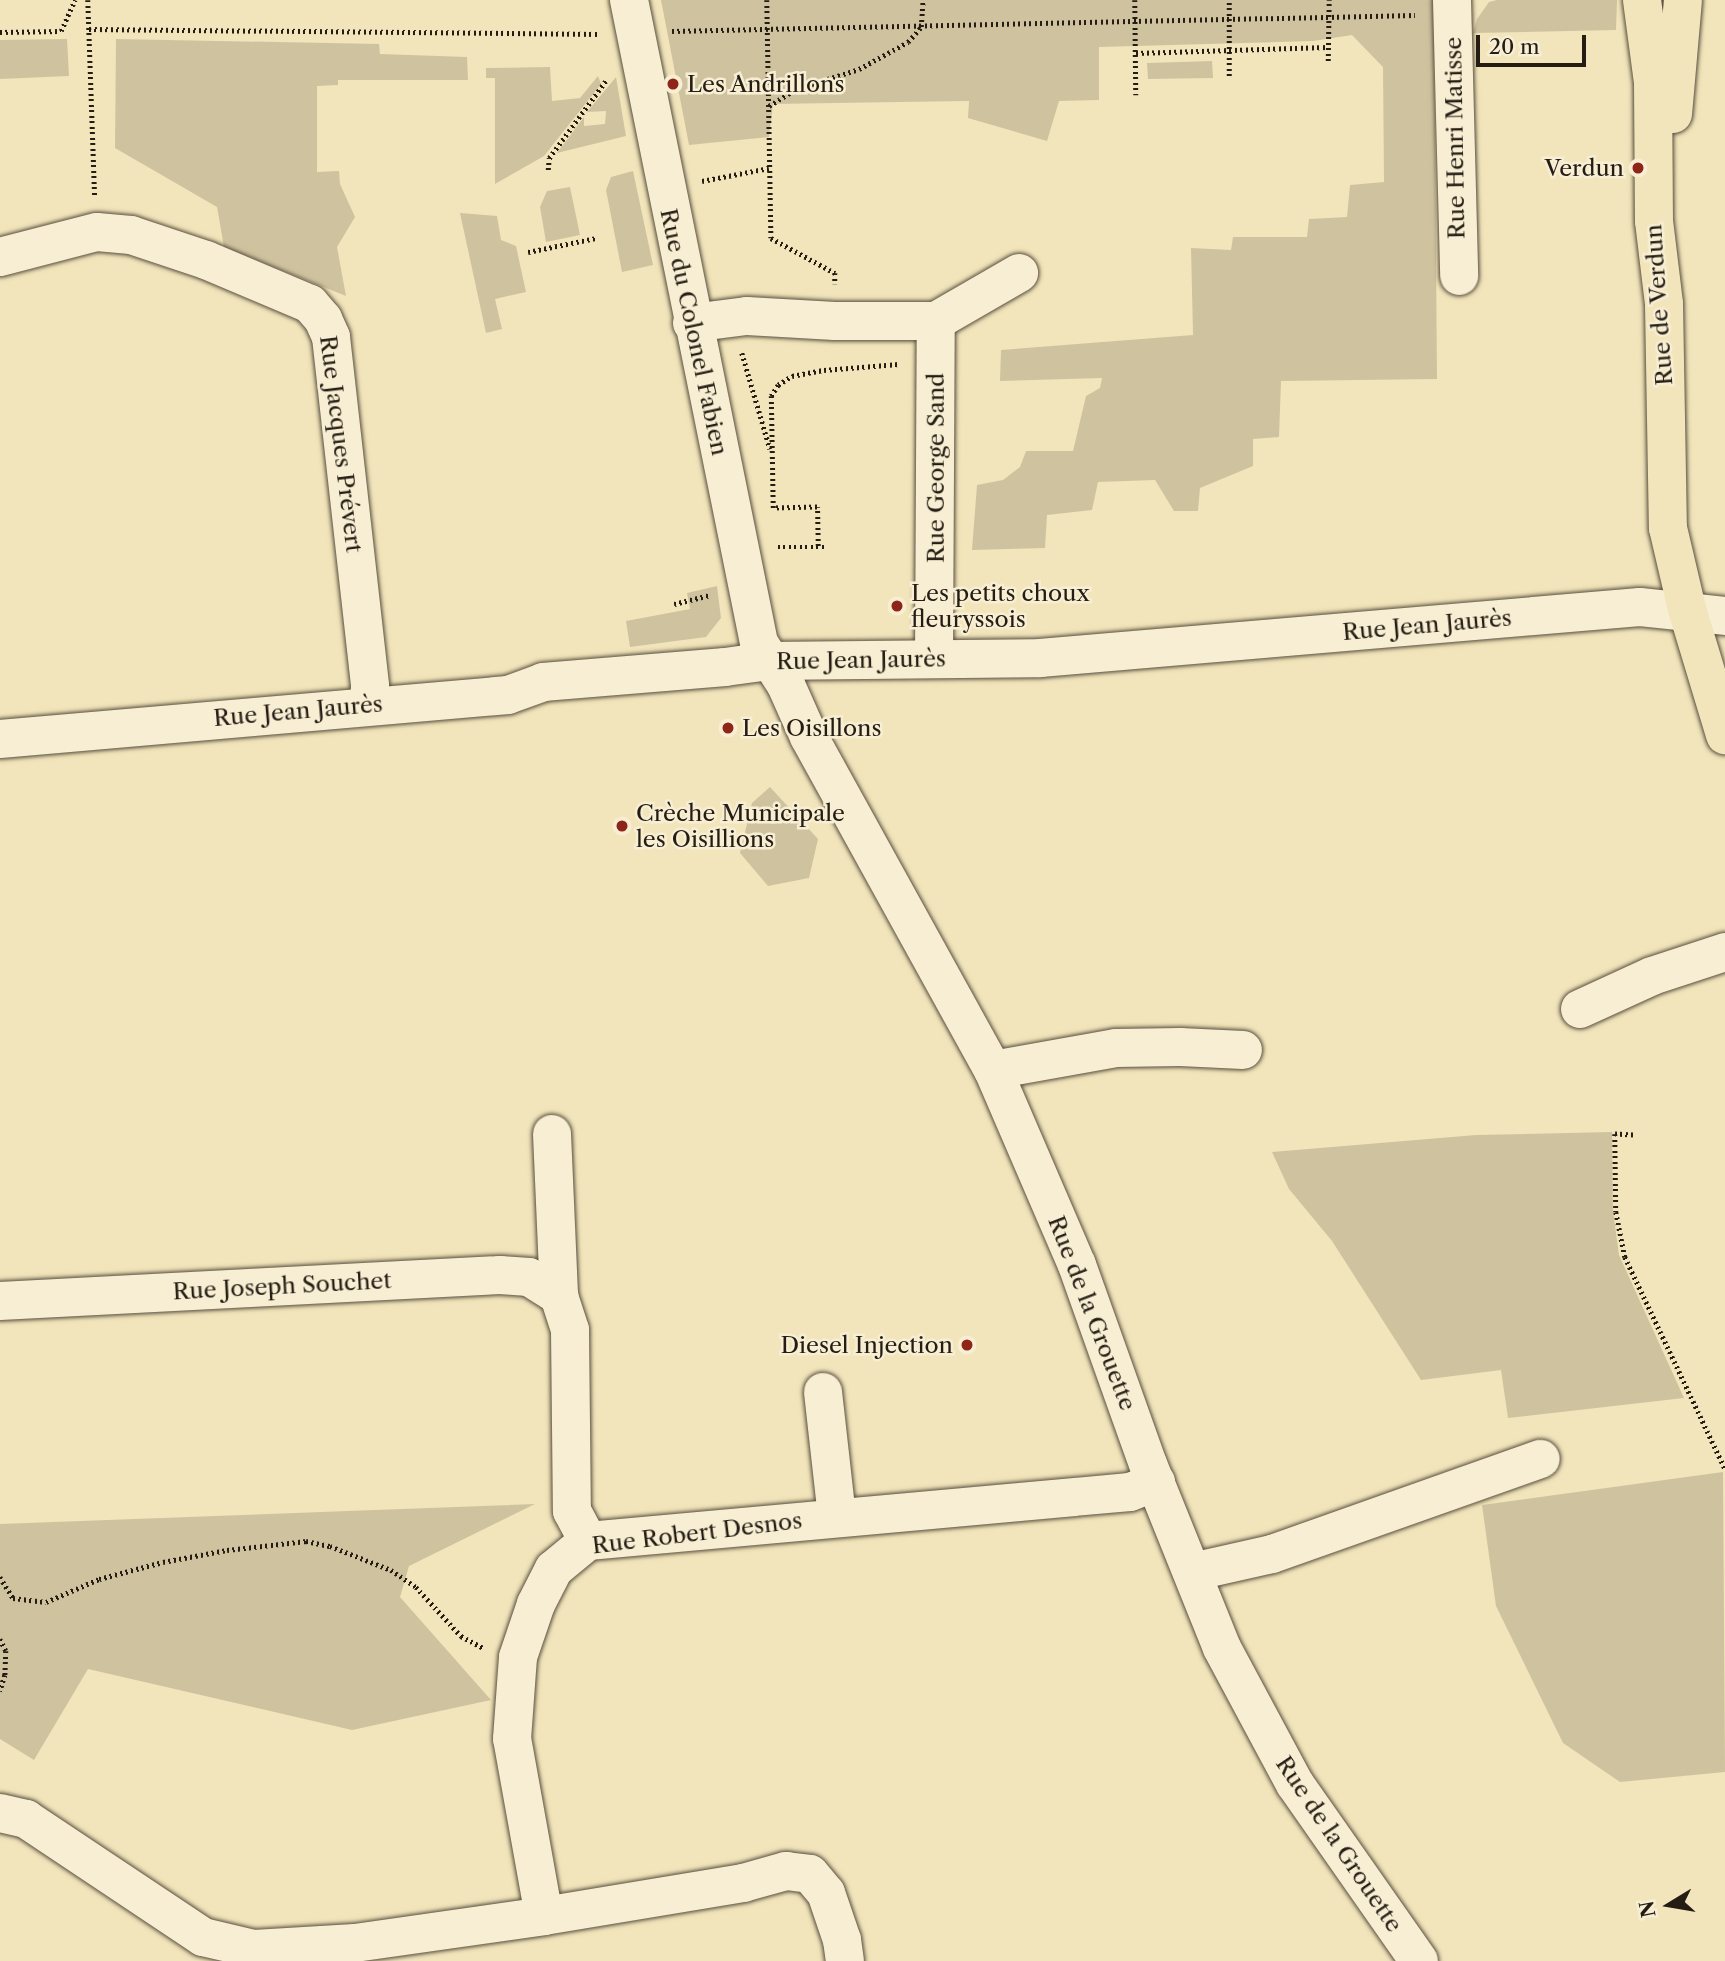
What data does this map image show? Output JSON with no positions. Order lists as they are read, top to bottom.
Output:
{
  "streets": {
    "main road": ["Rue de Verdun"],
    "street": [
      "Rue Henri Matisse",
      "Rue du Colonel Fabien",
      "Rue Jacques Prévert",
      "Rue George Sand",
      "Rue Jean Jaurès",
      "Rue Joseph Souchet",
      "Rue de la Grouette",
      "Rue Robert Desnos"
    ]
  },
  "crossings": [
    ["Rue de Verdun", "Rue Jean Jaurès"],
    ["Rue du Colonel Fabien", "Rue Jean Jaurès"],
    ["Rue du Colonel Fabien", "Rue de la Grouette"],
    ["Rue Jacques Prévert", "Rue Jean Jaurès"],
    ["Rue George Sand", "Rue Jean Jaurès"],
    ["Rue Jean Jaurès", "Rue de la Grouette"],
    ["Rue de la Grouette", "Rue Robert Desnos"]
  ],
  "places": [
    "Les Andrillons",
    "Verdun",
    "Les petits choux fleuryssois",
    "Les Oisillons",
    "Crèche Municipale les Oisillions",
    "Diesel Injection"
  ],
  "scale_bar": "20 m",
  "north": "left"
}
